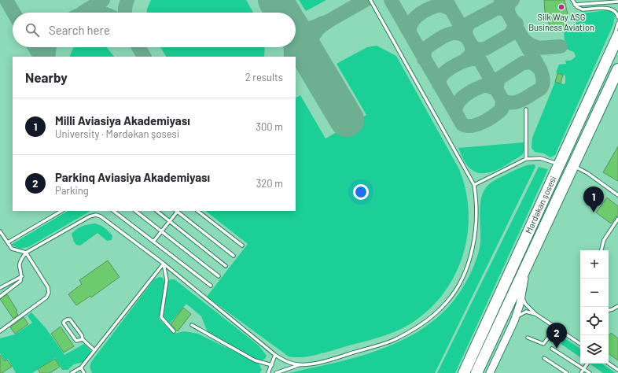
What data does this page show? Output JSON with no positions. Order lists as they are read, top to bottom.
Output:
{
  "streets": {
    "highway": ["Mərdəkan şosesi"]
  },
  "places": ["Silk Way ASG Business Aviation"],
  "page": {
    "search": "Search here",
    "heading": ["Nearby", "2 results"],
    "list": [
      {
        "mark": "1",
        "name": "Milli Aviasiya Akademiyası",
        "note": "University · Mərdəkan şosesi",
        "value": "300 m"
      },
      {
        "mark": "2",
        "name": "Parkinq Aviasiya Akademiyası",
        "note": "Parking",
        "value": "320 m"
      }
    ],
    "pins": ["1", "2"],
    "map_buttons": ["+", "−"]
  }
}
